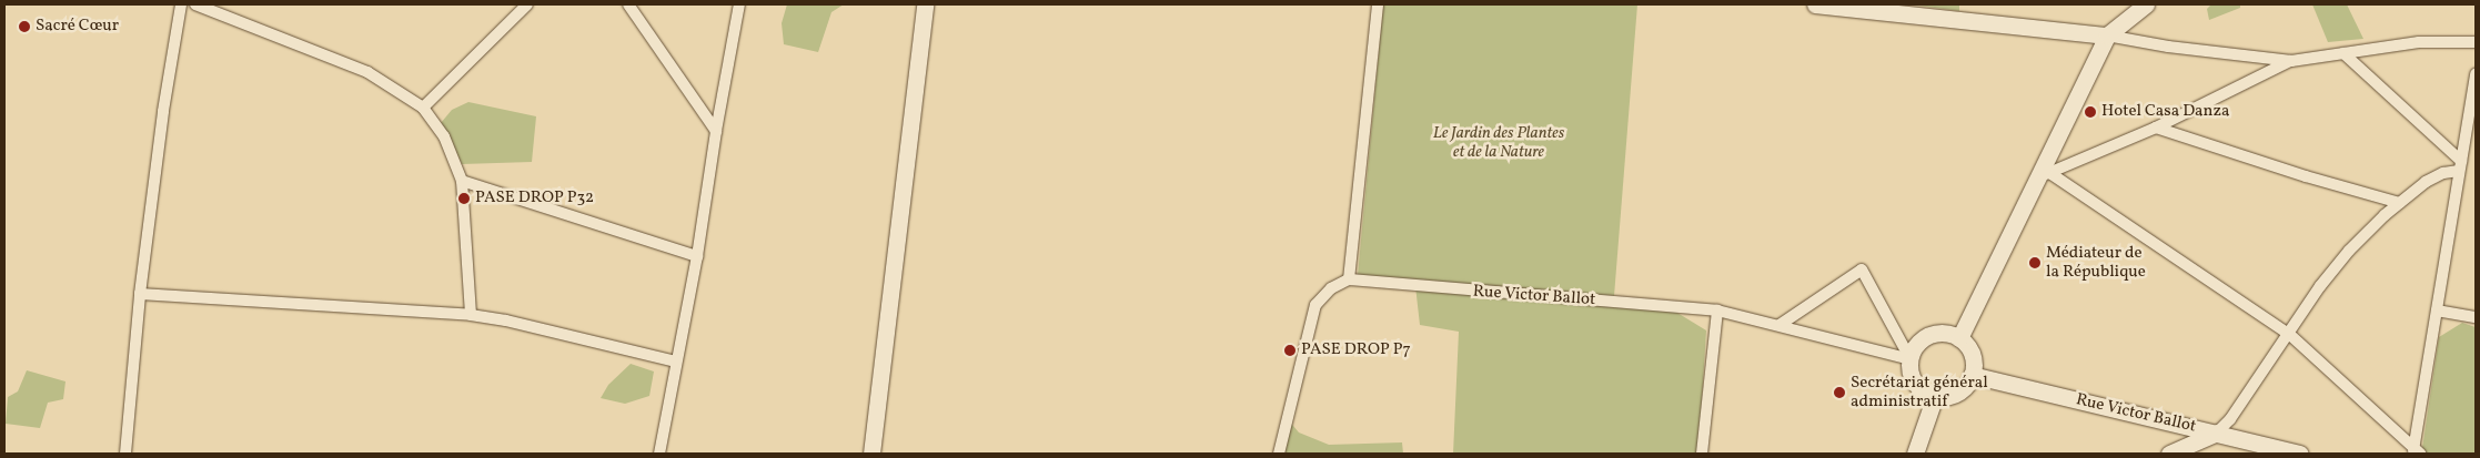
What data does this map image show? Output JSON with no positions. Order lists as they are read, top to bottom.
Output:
{
  "streets": {
    "main road": ["Rue Victor Ballot"]
  },
  "parks": ["Le Jardin des Plantes et de la Nature"],
  "places": [
    "Sacré Cœur",
    "Hotel Casa Danza",
    "PASE DROP P32",
    "Médiateur de la République",
    "PASE DROP P7",
    "Secrétariat général administratif"
  ]
}
